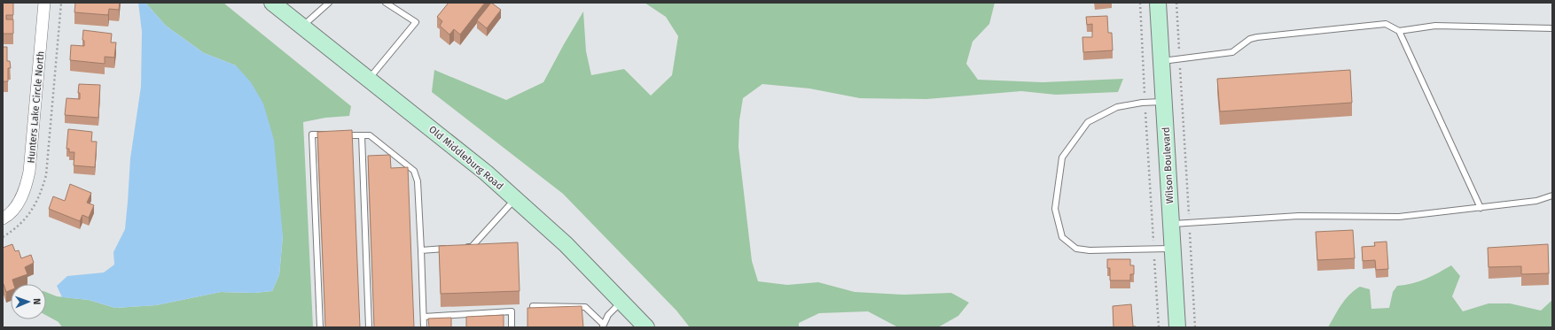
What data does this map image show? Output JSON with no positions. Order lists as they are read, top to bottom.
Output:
{
  "streets": {
    "main road": ["Old Middleburg Road", "Wilson Boulevard"],
    "street": ["Hunters Lake Circle North"]
  },
  "north": "right"
}
